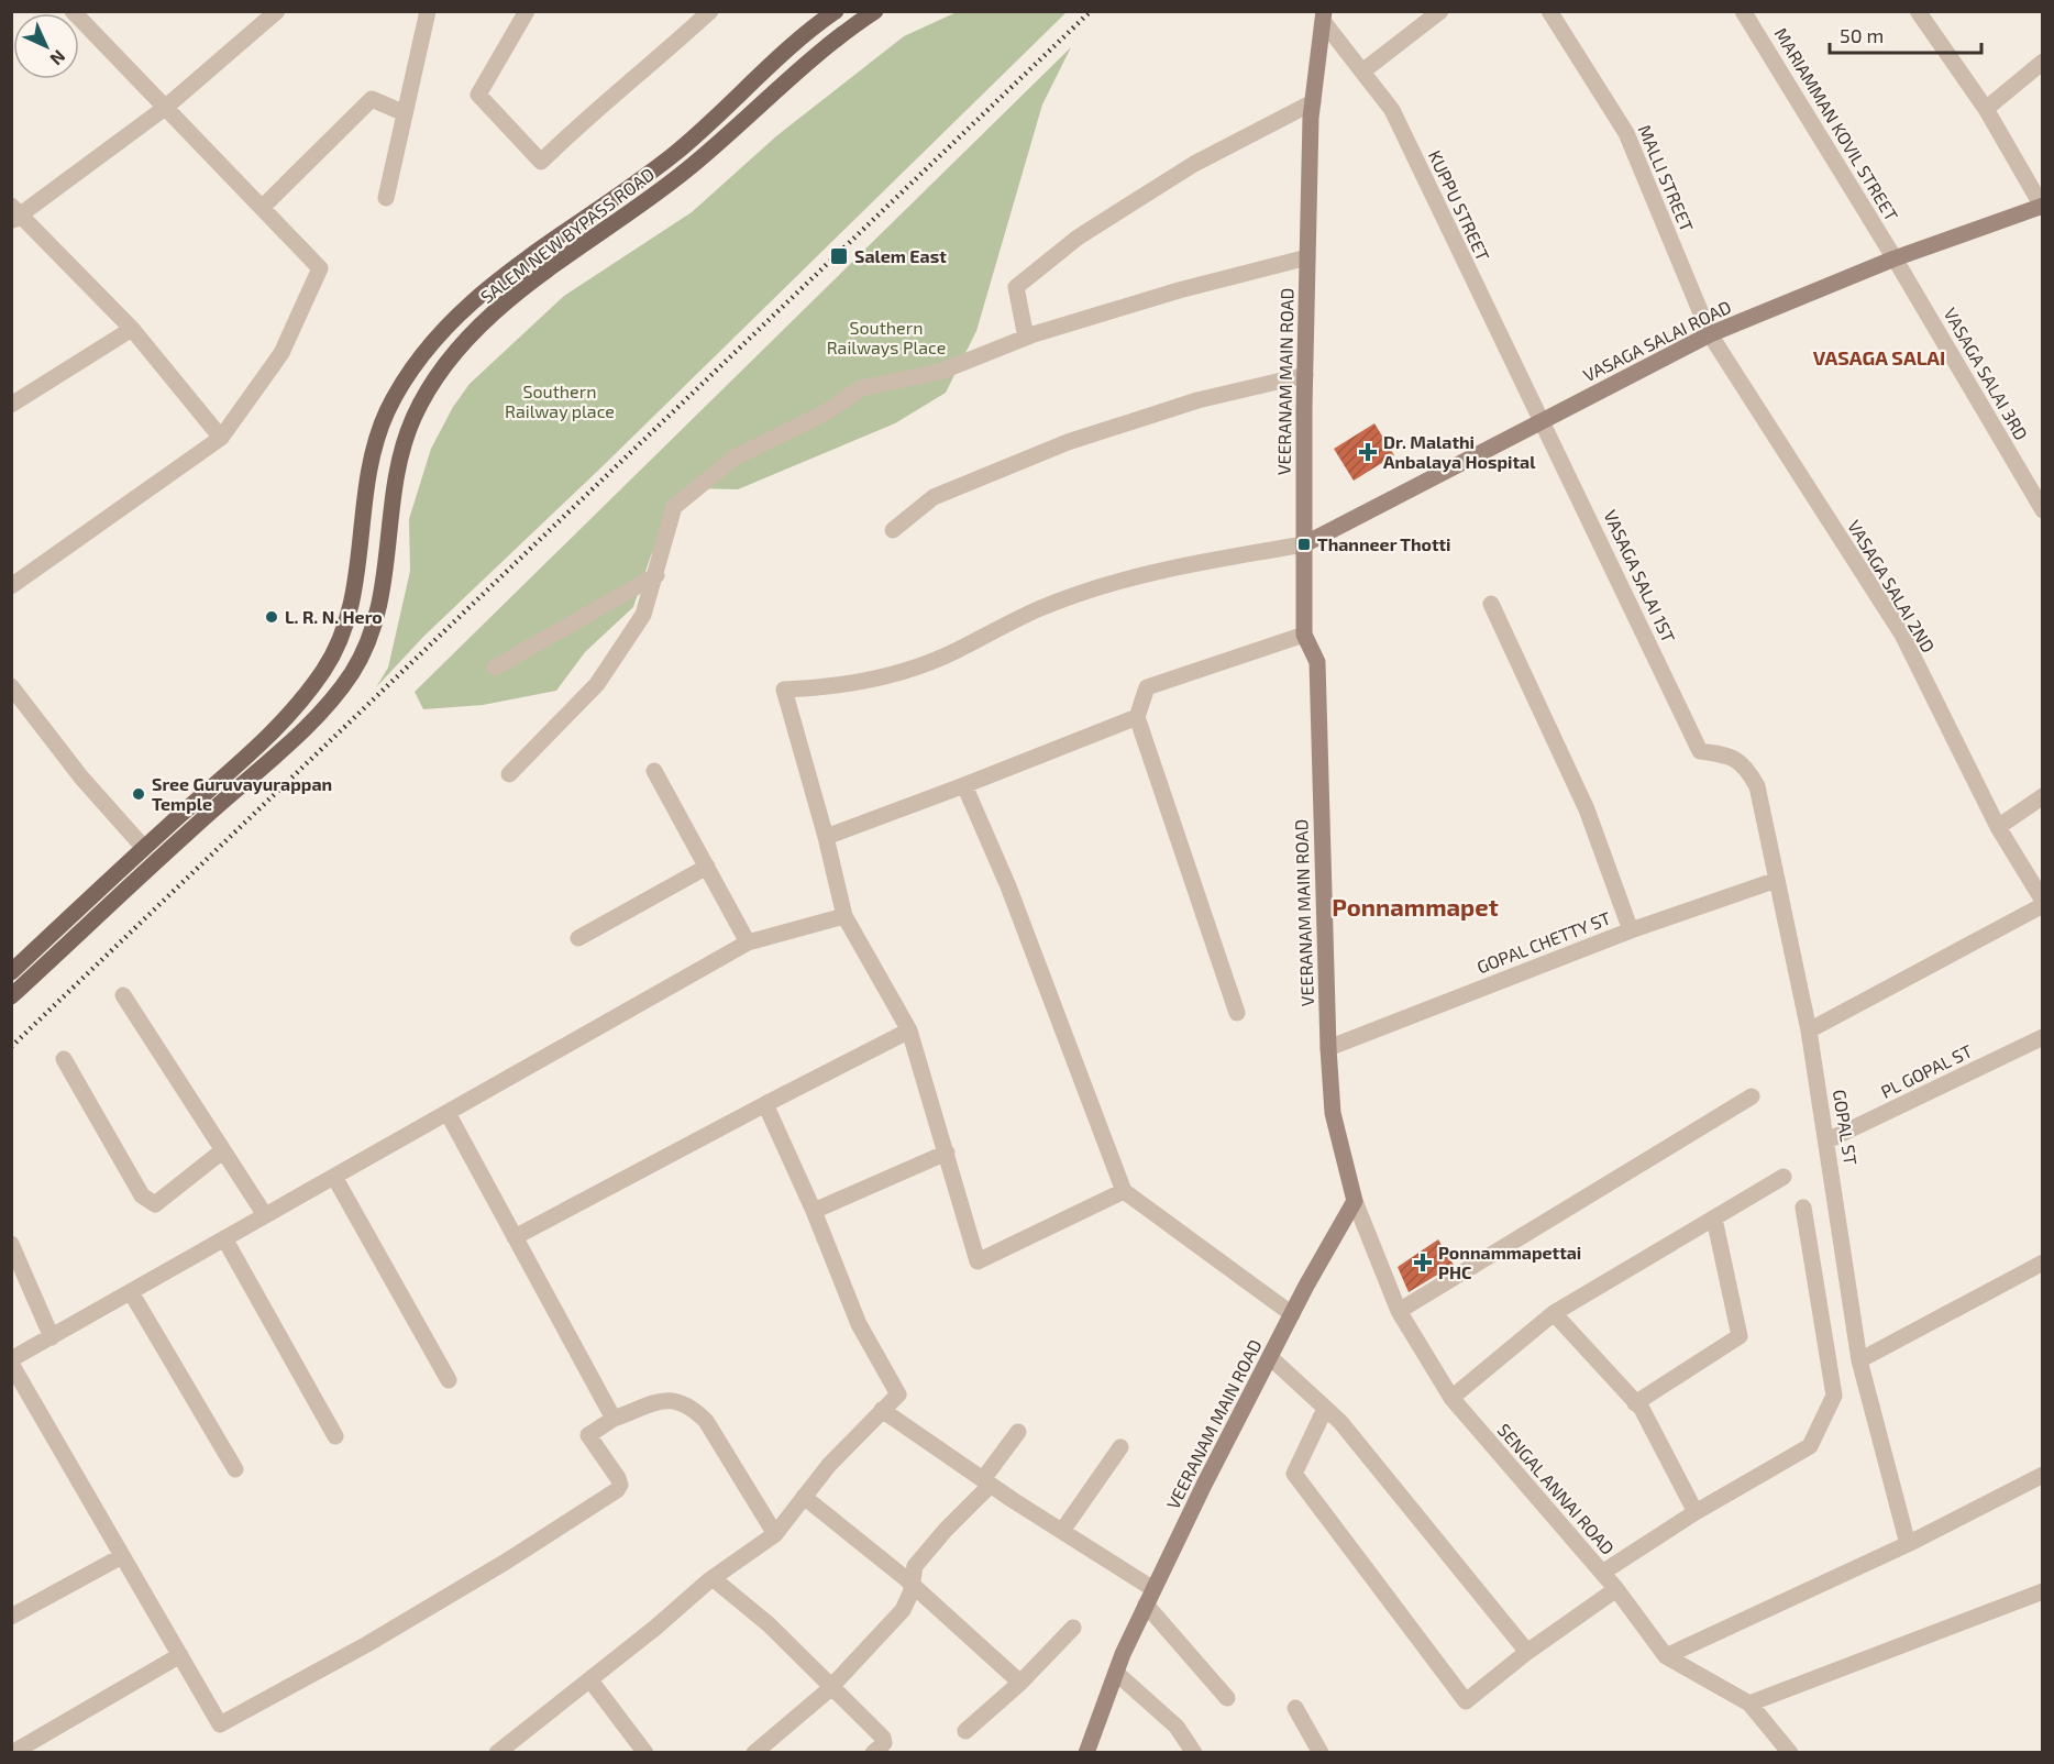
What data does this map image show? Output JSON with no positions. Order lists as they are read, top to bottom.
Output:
{
  "streets": {
    "main road": ["SALEM NEW BYPASS ROAD", "VASAGA SALAI ROAD", "VEERANAM MAIN ROAD"],
    "street": [
      "MARIAMMAN KOVIL STREET",
      "MALLI STREET",
      "KUPPU STREET",
      "VASAGA SALAI 3RD",
      "VASAGA SALAI 1ST",
      "VASAGA SALAI 2ND",
      "GOPAL CHETTY ST",
      "PL GOPAL ST",
      "GOPAL ST",
      "SENGAL ANNAI ROAD"
    ]
  },
  "crossings": [
    ["MARIAMMAN KOVIL STREET", "VASAGA SALAI ROAD"],
    ["MARIAMMAN KOVIL STREET", "VASAGA SALAI 3RD"],
    ["MALLI STREET", "VASAGA SALAI ROAD"],
    ["MALLI STREET", "VASAGA SALAI 2ND"],
    ["KUPPU STREET", "VASAGA SALAI ROAD"],
    ["KUPPU STREET", "VEERANAM MAIN ROAD"],
    ["KUPPU STREET", "VASAGA SALAI 1ST"],
    ["VASAGA SALAI ROAD", "VASAGA SALAI 3RD"],
    ["VASAGA SALAI ROAD", "VEERANAM MAIN ROAD"],
    ["VASAGA SALAI ROAD", "VASAGA SALAI 1ST"],
    ["VASAGA SALAI ROAD", "VASAGA SALAI 2ND"],
    ["VEERANAM MAIN ROAD", "GOPAL CHETTY ST"],
    ["VEERANAM MAIN ROAD", "SENGAL ANNAI ROAD"],
    ["VASAGA SALAI 1ST", "GOPAL ST"],
    ["GOPAL CHETTY ST", "GOPAL ST"],
    ["PL GOPAL ST", "GOPAL ST"]
  ],
  "districts": ["VASAGA SALAI", "Ponnammapet"],
  "parks": ["Southern Railways Place", "Southern Railway place"],
  "places": {
    "transit": ["Salem East", "Thanneer Thotti"],
    "health": ["Dr. Malathi Anbalaya Hospital", "Ponnammapettai PHC"],
    "other": ["L. R. N. Hero", "Sree Guruvayurappan Temple"]
  },
  "scale_bar": "50 m",
  "north": "bottom right"
}
